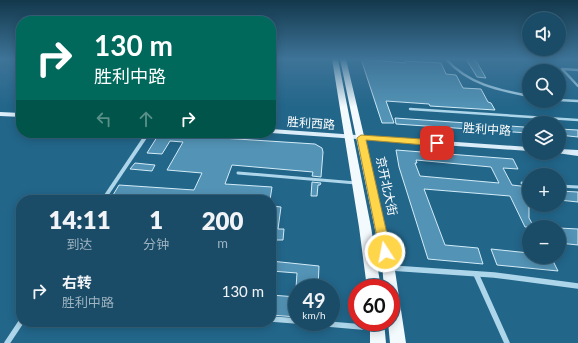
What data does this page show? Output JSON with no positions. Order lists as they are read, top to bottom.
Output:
{
  "streets": {
    "main road": ["京开北大街"],
    "street": ["胜利西路", "胜利中路"]
  },
  "crossings": [
    ["胜利西路", "胜利中路"],
    ["胜利中路", "京开北大街"]
  ],
  "page": {
    "map_buttons": ["+", "−"],
    "turn": ["130 m", "胜利中路"],
    "eta": [
      "14:11",
      "到达",
      "1",
      "分钟",
      "200",
      "m"
    ],
    "list": [
      {
        "name": "右转",
        "note": "胜利中路",
        "value": "130 m"
      }
    ],
    "speed": "49 km/h",
    "limit": "60"
  }
}
